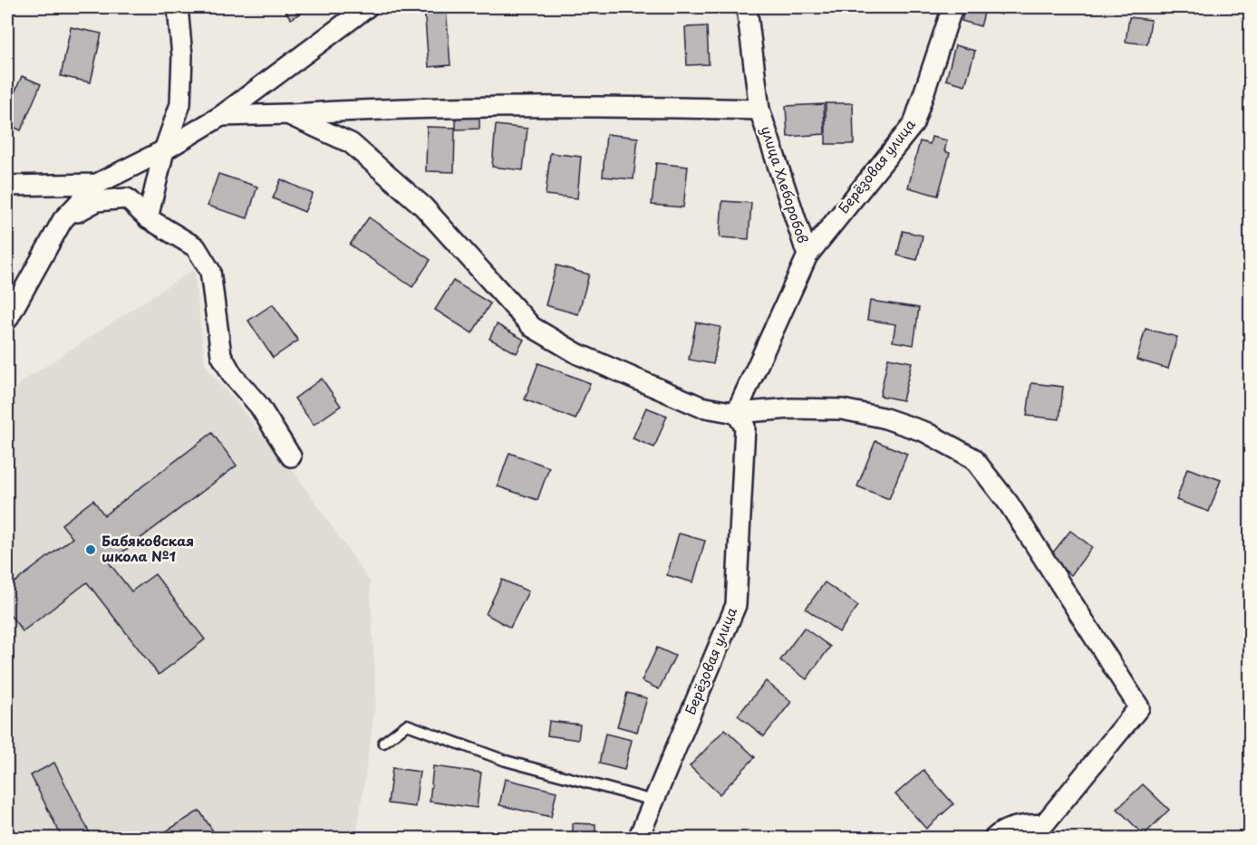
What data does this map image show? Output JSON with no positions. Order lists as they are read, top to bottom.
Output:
{
  "streets": {
    "street": ["Берёзовая улица", "улица Хлеборобов"]
  },
  "crossings": [
    ["Берёзовая улица", "улица Хлеборобов"]
  ],
  "places": ["Бабяковская школа №1"]
}
